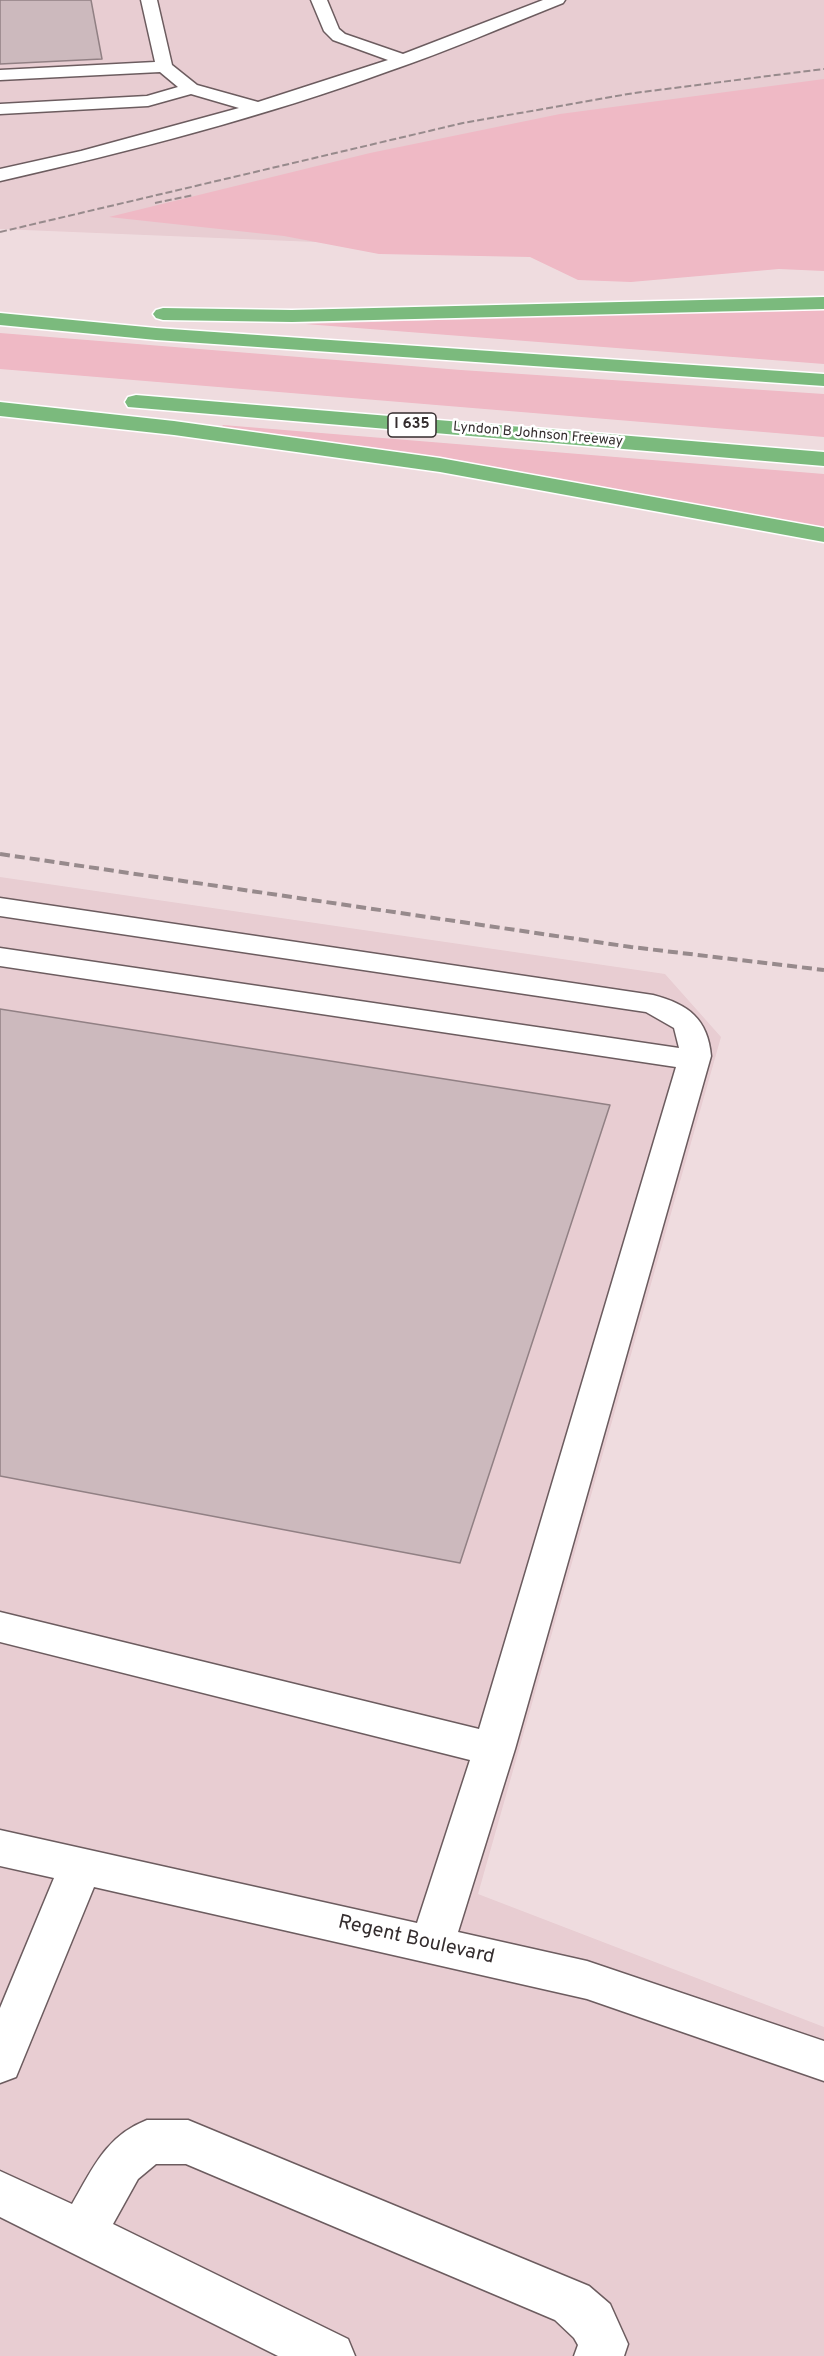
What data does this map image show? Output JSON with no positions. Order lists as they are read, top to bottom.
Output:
{
  "streets": {
    "highway": ["I 635", "Lyndon B Johnson Freeway"],
    "street": ["Regent Boulevard"]
  }
}
